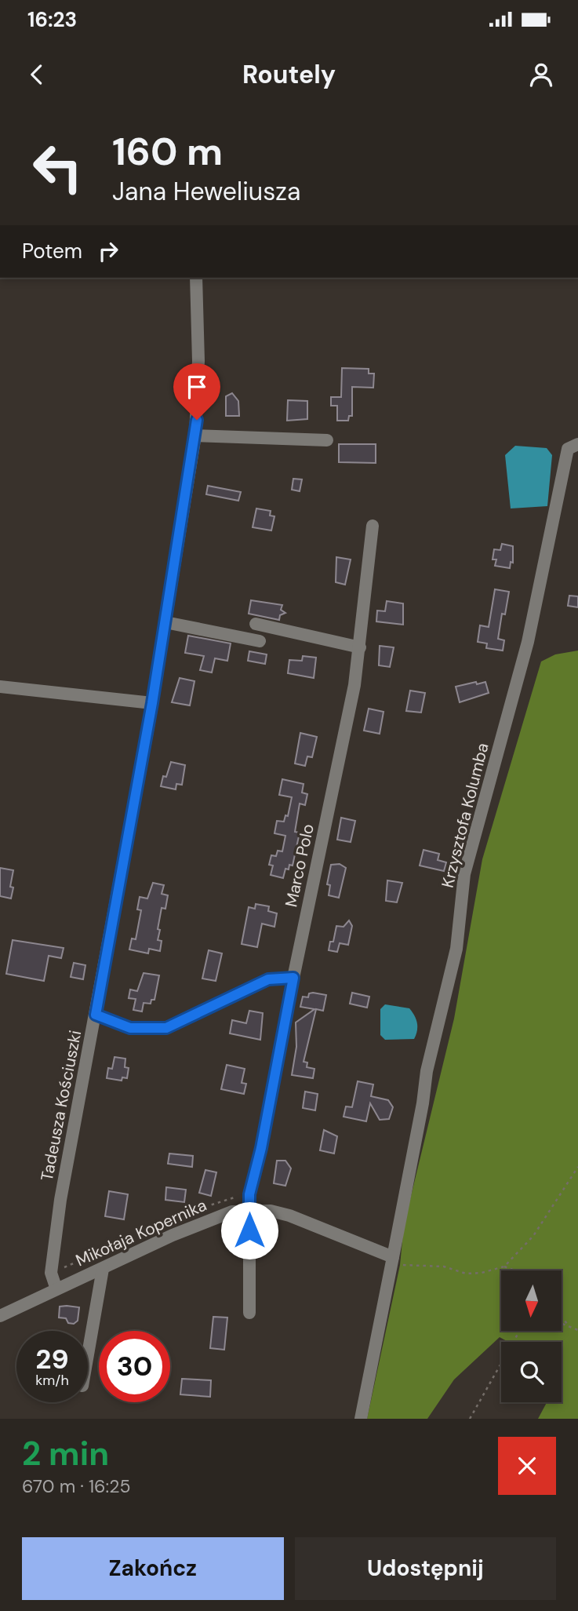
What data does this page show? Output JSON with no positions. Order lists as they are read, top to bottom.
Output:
{
  "streets": {
    "street": [
      "Krzysztofa Kolumba",
      "Marco Polo",
      "Tadeusza Kościuszki",
      "Mikołaja Kopernika"
    ]
  },
  "crossings": [
    ["Krzysztofa Kolumba", "Mikołaja Kopernika"],
    ["Marco Polo", "Mikołaja Kopernika"],
    ["Tadeusza Kościuszki", "Mikołaja Kopernika"]
  ],
  "north": "bottom",
  "page": {
    "status": "16:23",
    "header": "Routely",
    "turn": ["160 m", "Jana Heweliusza"],
    "then": "Potem",
    "speed": "29 km/h",
    "limit": "30",
    "heading": ["2 min", "670 m · 16:25"],
    "buttons": ["Zakończ", "Udostępnij"]
  }
}
